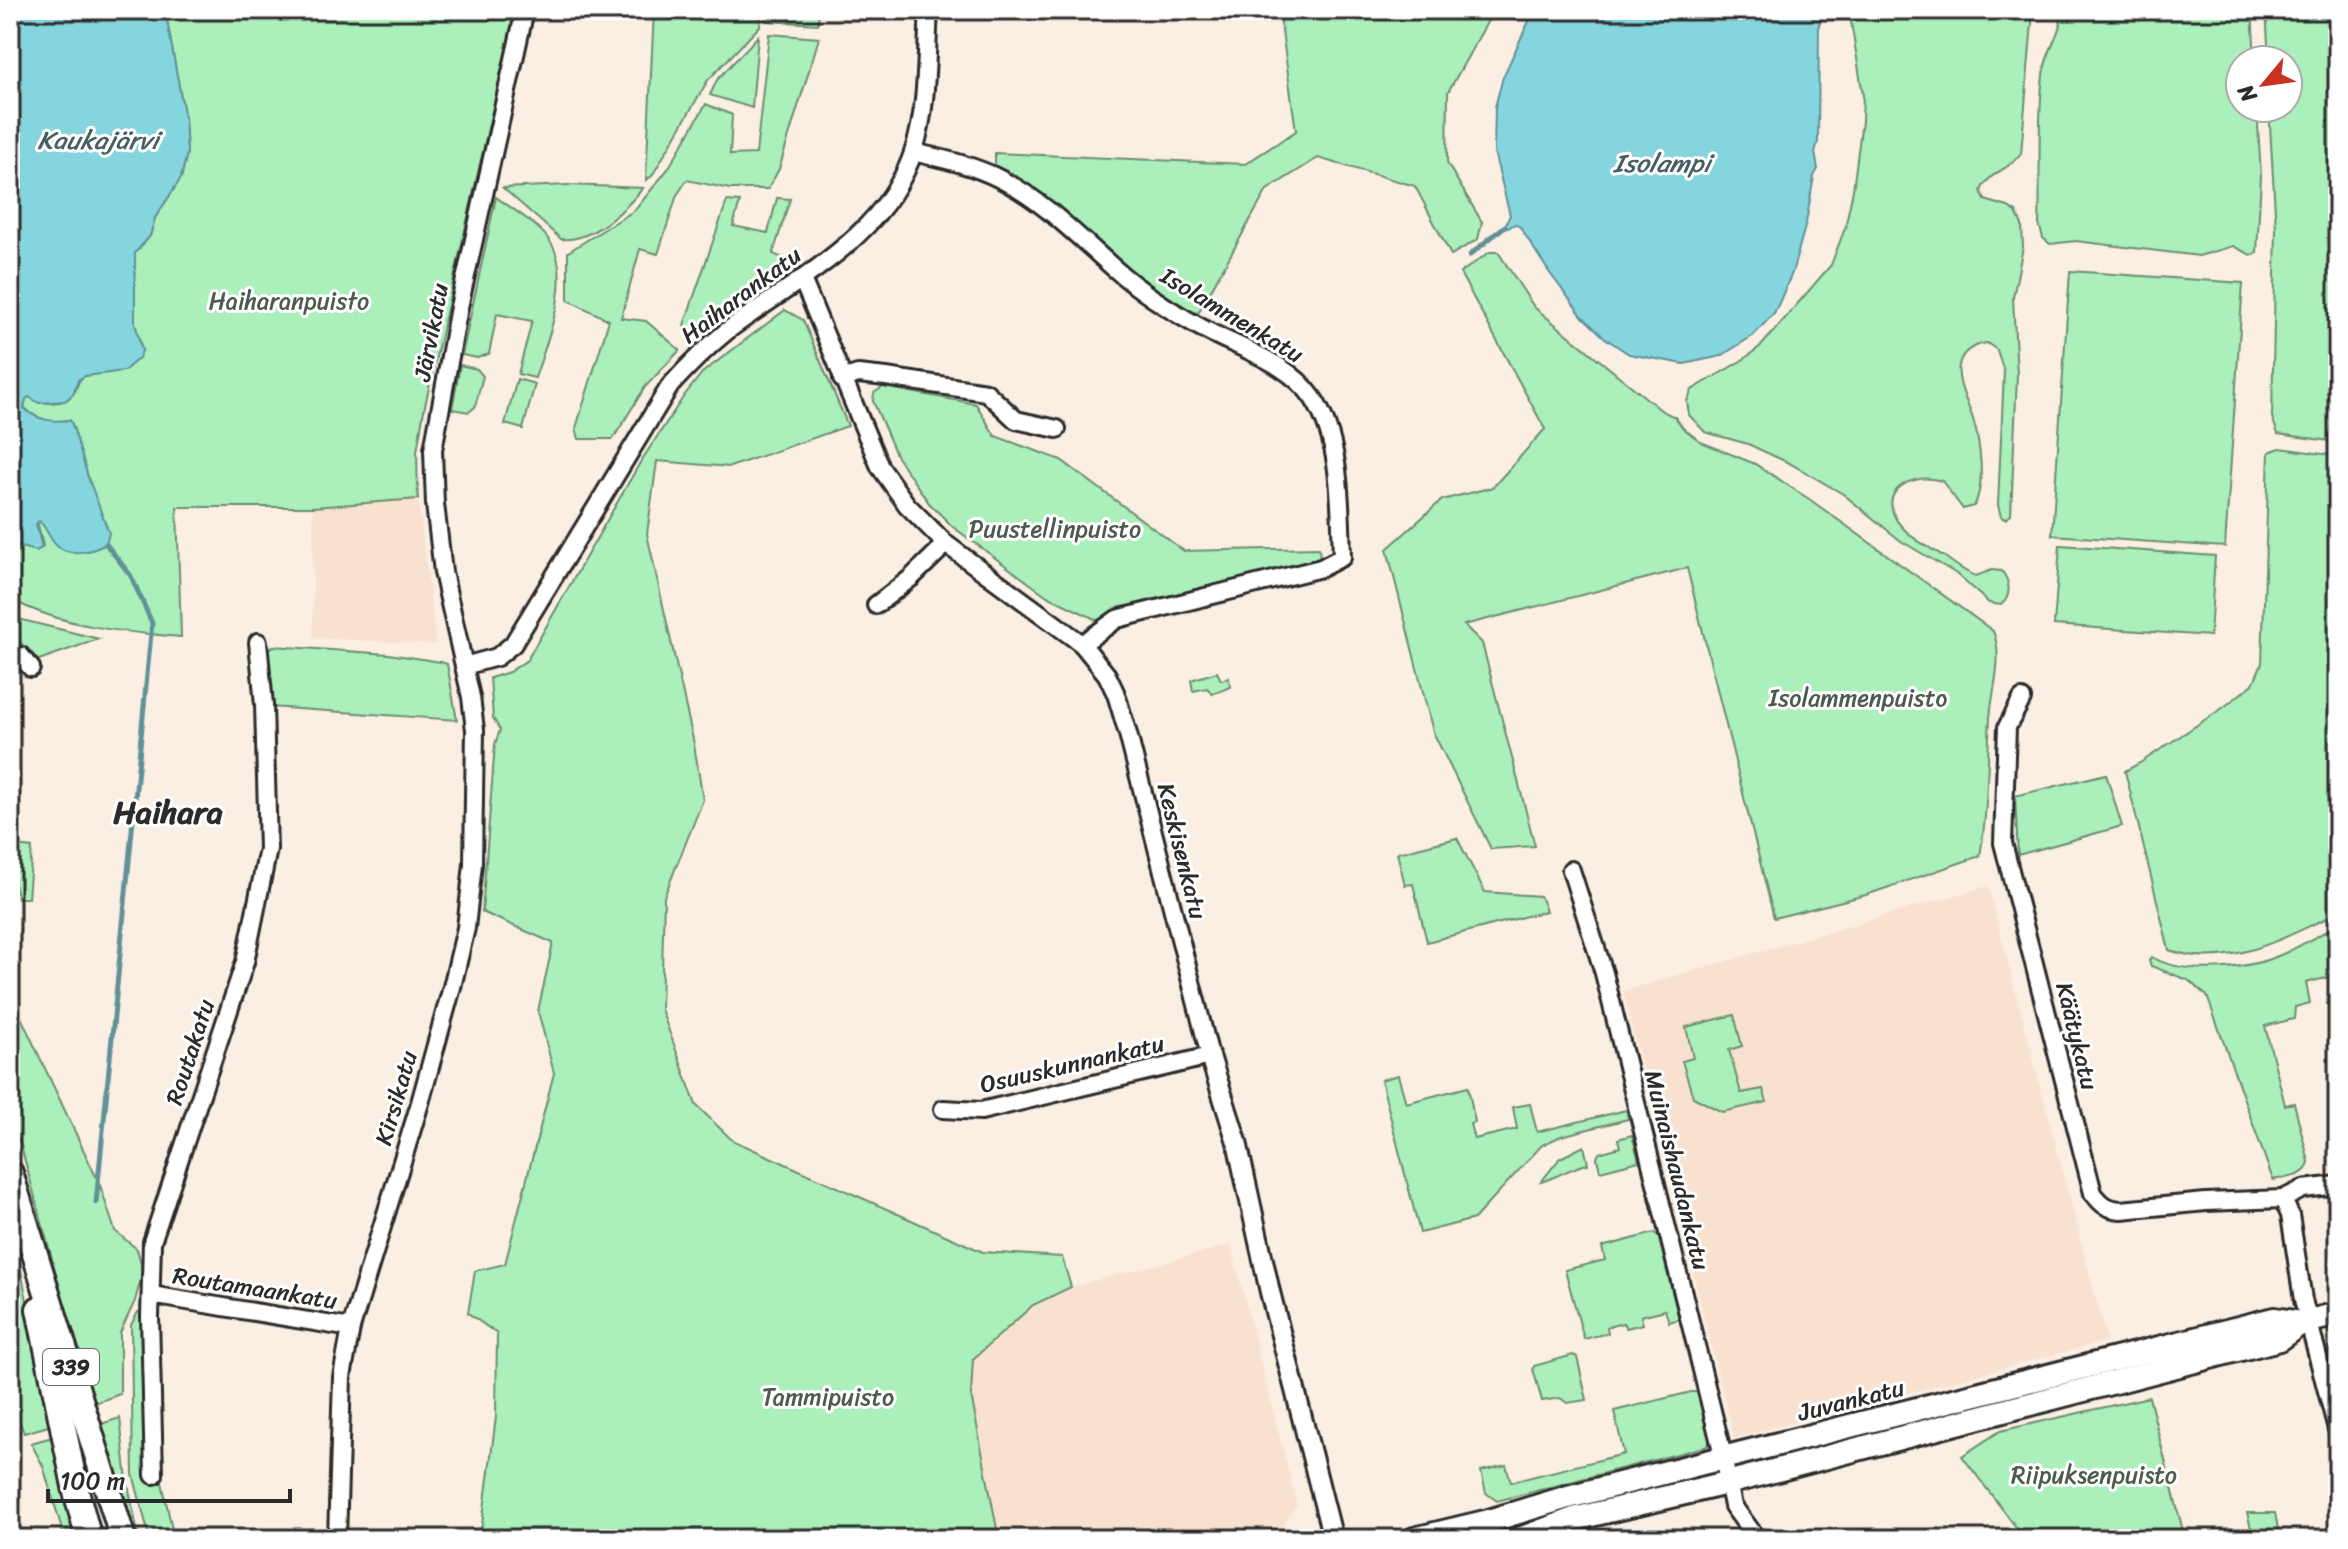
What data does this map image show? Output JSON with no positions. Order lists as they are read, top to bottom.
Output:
{
  "streets": {
    "main road": ["339", "Juvankatu"],
    "street": [
      "Haiharankatu",
      "Isolammenkatu",
      "Järvikatu",
      "Keskisenkatu",
      "Käätykatu",
      "Routakatu",
      "Osuuskunnankatu",
      "Kirsikatu",
      "Muinaishaudankatu",
      "Routamaankatu"
    ]
  },
  "crossings": [
    ["Haiharankatu", "Isolammenkatu"],
    ["Haiharankatu", "Järvikatu"],
    ["Haiharankatu", "Keskisenkatu"],
    ["Haiharankatu", "Kirsikatu"],
    ["Isolammenkatu", "Keskisenkatu"],
    ["Järvikatu", "Kirsikatu"],
    ["Keskisenkatu", "Osuuskunnankatu"],
    ["Routakatu", "Routamaankatu"],
    ["Kirsikatu", "Routamaankatu"],
    ["Muinaishaudankatu", "Juvankatu"]
  ],
  "districts": ["Haihara"],
  "water": ["Kaukajärvi", "Isolampi"],
  "parks": [
    "Haiharanpuisto",
    "Puustellinpuisto",
    "Isolammenpuisto",
    "Tammipuisto",
    "Riipuksenpuisto"
  ],
  "scale_bar": "100 m",
  "north": "bottom left"
}
